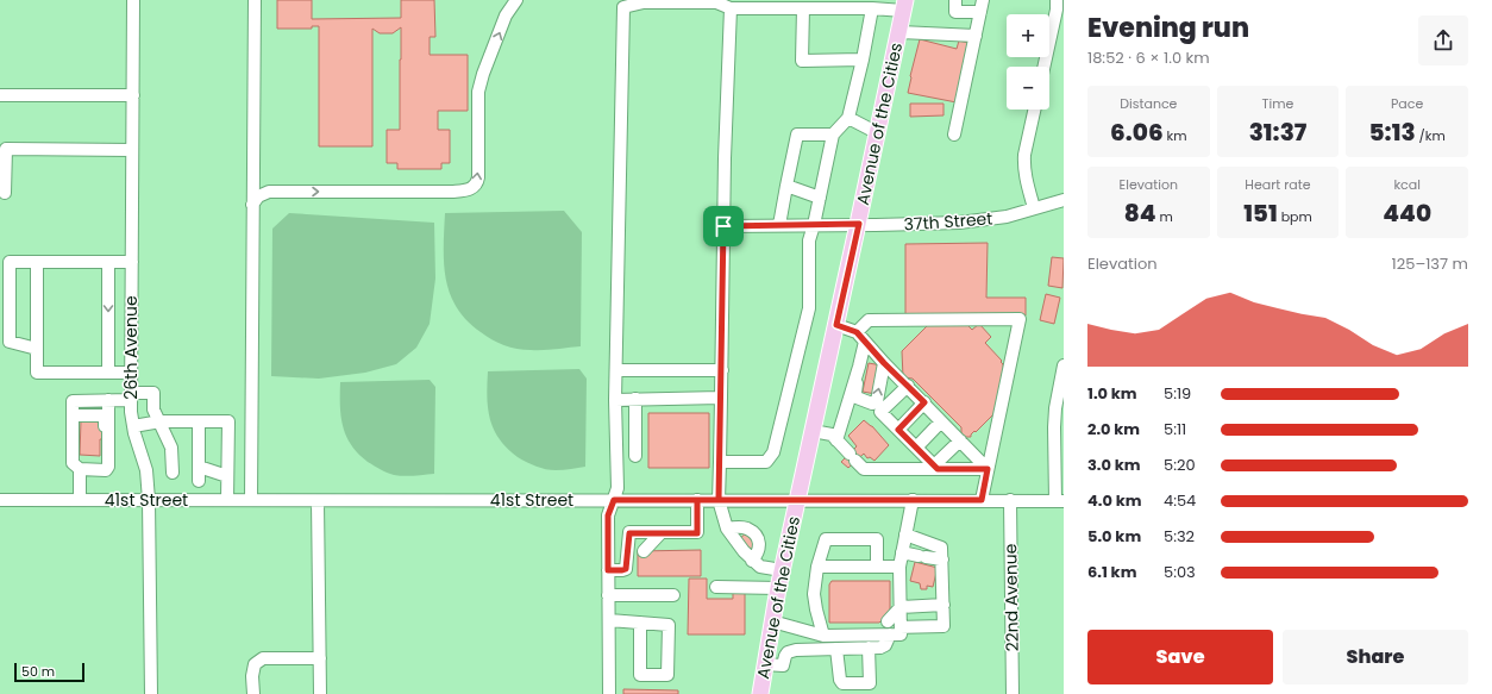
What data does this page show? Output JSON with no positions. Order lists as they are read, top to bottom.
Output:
{
  "streets": {
    "main road": ["Avenue of the Cities"],
    "street": [
      "37th Street",
      "26th Avenue",
      "41st Street",
      "22nd Avenue"
    ]
  },
  "crossings": [
    ["Avenue of the Cities", "37th Street"],
    ["Avenue of the Cities", "41st Street"],
    ["26th Avenue", "41st Street"],
    ["41st Street", "22nd Avenue"]
  ],
  "scale_bar": "50 m",
  "page": {
    "heading": ["Evening run", "18:52 · 6 × 1.0 km"],
    "map_buttons": ["+", "−"],
    "stats": [
      ["Distance", "6.06 km"],
      ["Time", "31:37"],
      ["Pace", "5:13 /km"],
      ["Elevation", "84 m"],
      ["Heart rate", "151 bpm"],
      ["kcal", "440"]
    ],
    "chart": ["Elevation", "125–137 m"],
    "list": [
      {
        "name": "1.0 km",
        "note": "5:19"
      },
      {
        "name": "2.0 km",
        "note": "5:11"
      },
      {
        "name": "3.0 km",
        "note": "5:20"
      },
      {
        "name": "4.0 km",
        "note": "4:54"
      },
      {
        "name": "5.0 km",
        "note": "5:32"
      },
      {
        "name": "6.1 km",
        "note": "5:03"
      }
    ],
    "buttons": ["Save", "Share"],
    "scale": "50 m"
  }
}
